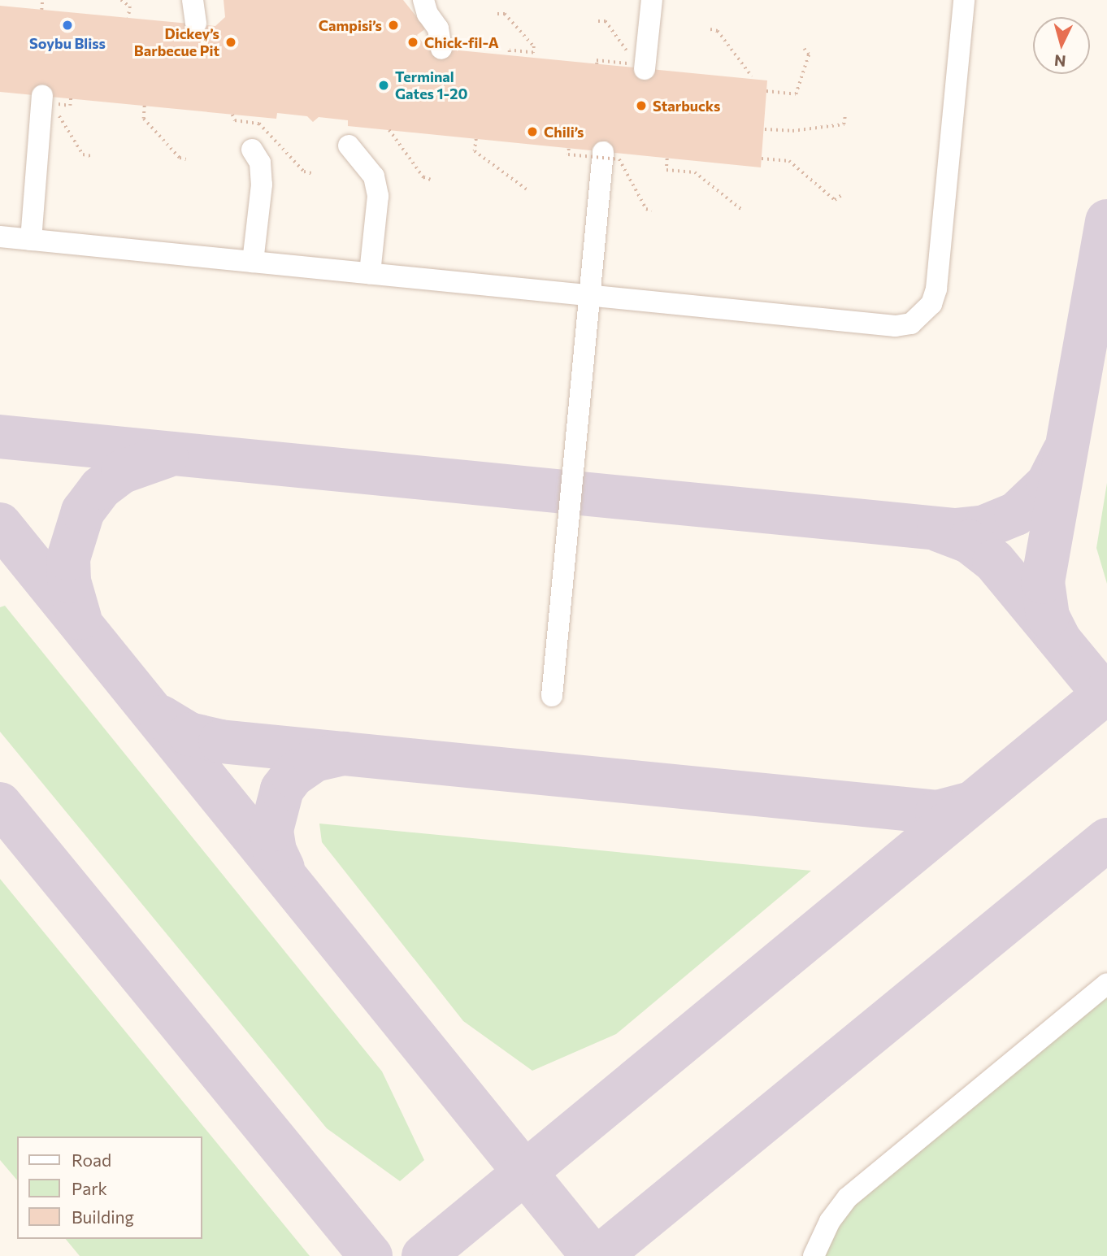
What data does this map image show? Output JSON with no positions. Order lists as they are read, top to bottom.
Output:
{
  "places": [
    "Soybu Bliss",
    "Campisi’s",
    "Dickey’s Barbecue Pit",
    "Chick-fil-A",
    "Terminal Gates 1-20",
    "Starbucks",
    "Chili’s"
  ],
  "legend": ["Road", "Park", "Building"],
  "north": "bottom"
}
